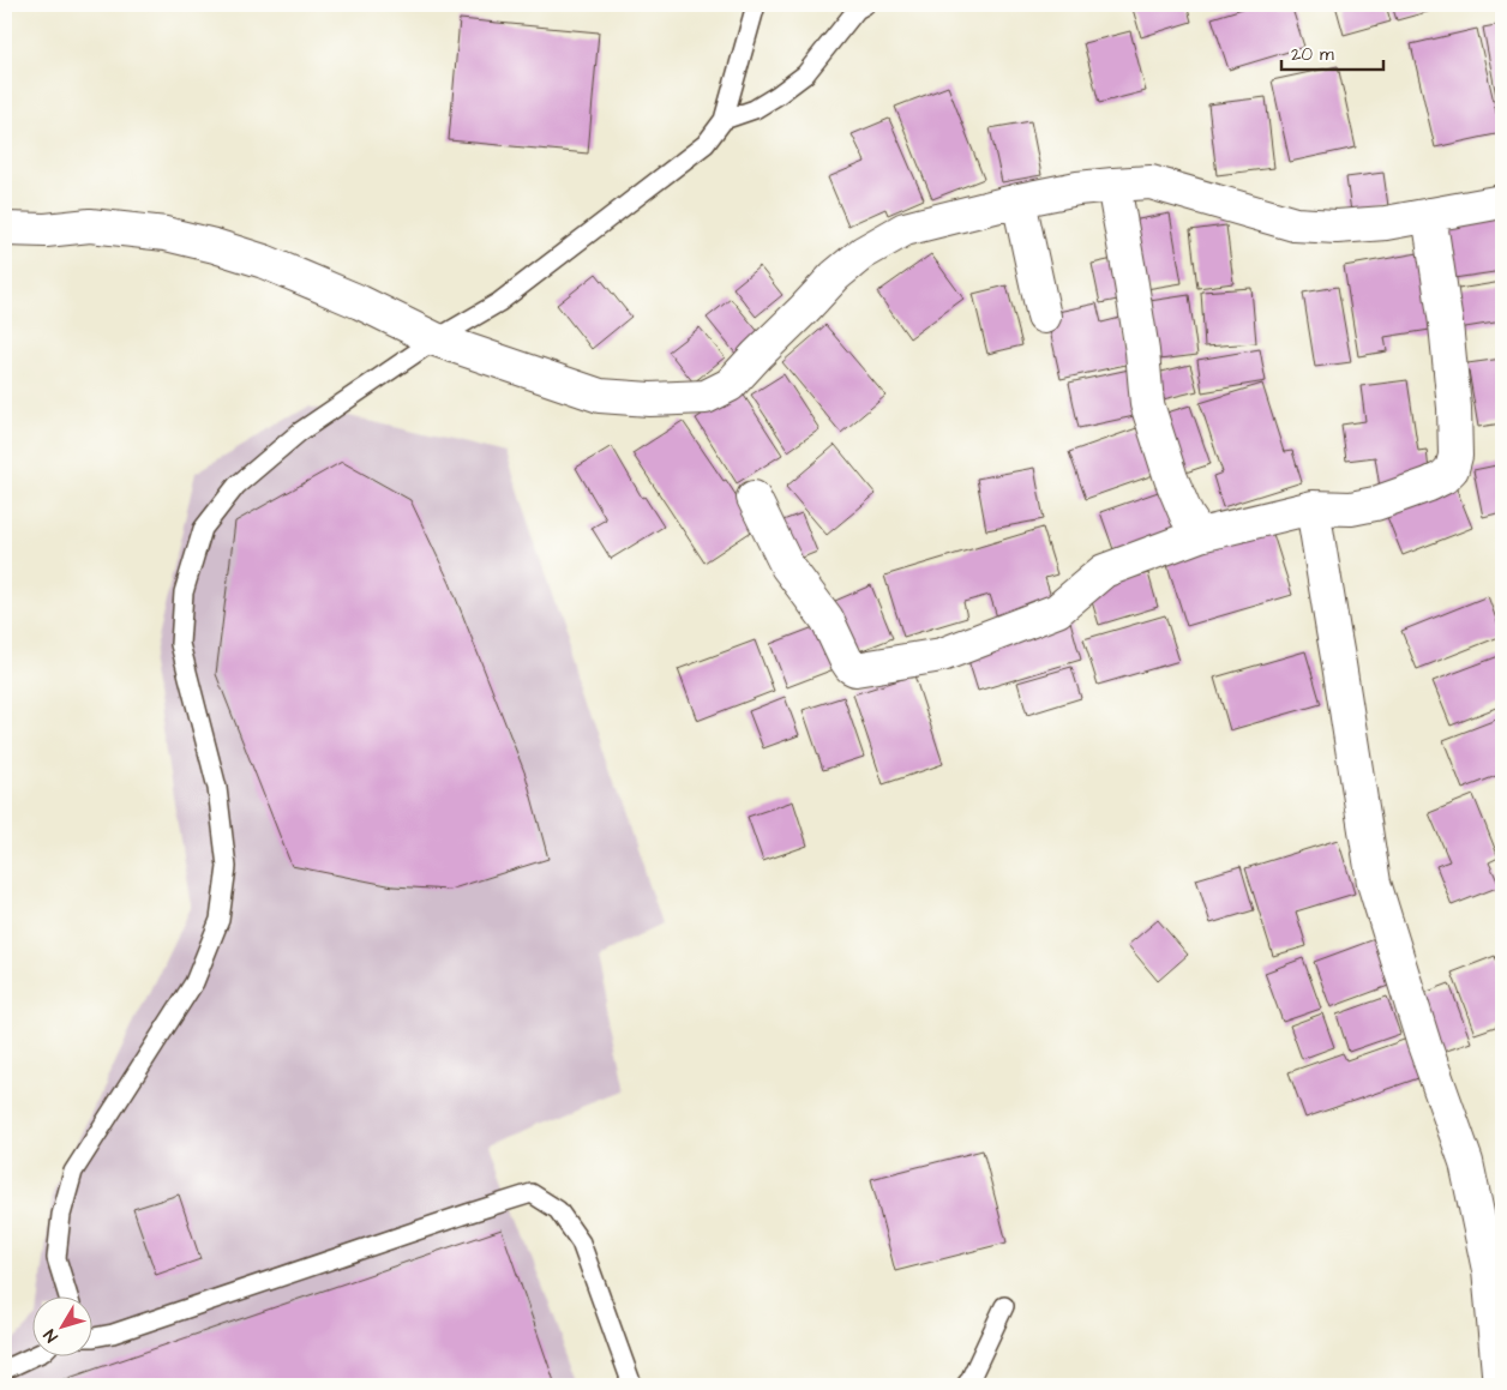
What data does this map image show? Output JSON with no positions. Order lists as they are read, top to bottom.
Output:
{
  "scale_bar": "20 m",
  "north": "bottom left"
}
